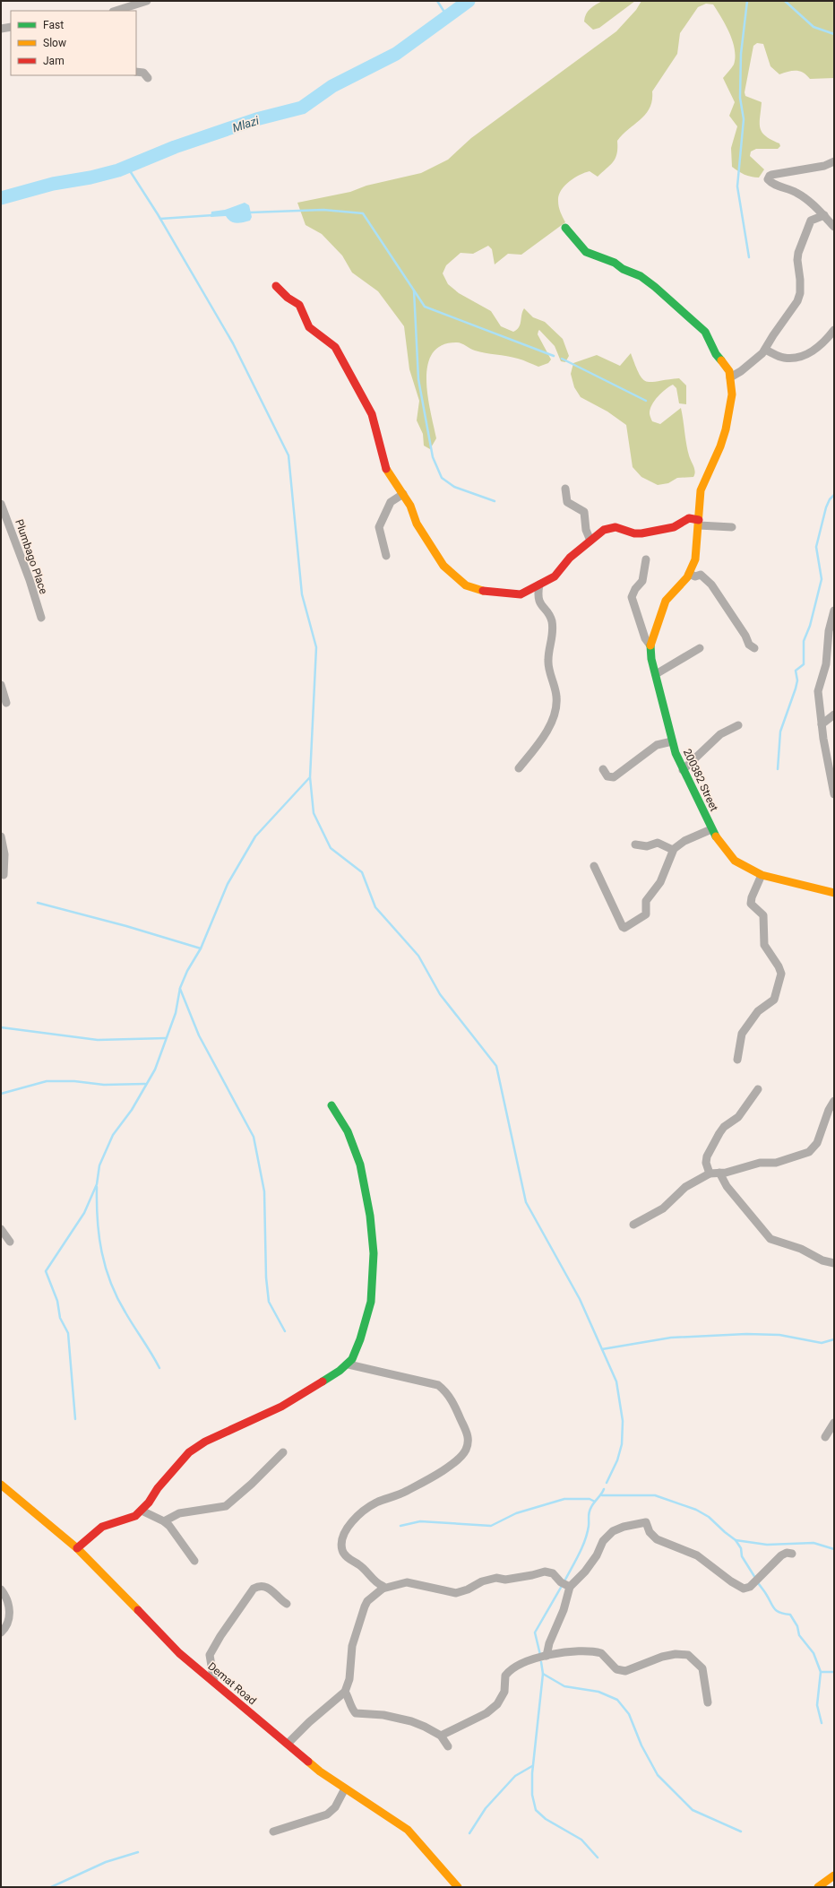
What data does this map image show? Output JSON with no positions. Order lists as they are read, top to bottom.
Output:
{
  "streets": {
    "street": ["Plumbago Place", "200382 Street", "Demat Road"]
  },
  "water": ["Mlazi"],
  "legend": ["Fast", "Slow", "Jam"]
}
